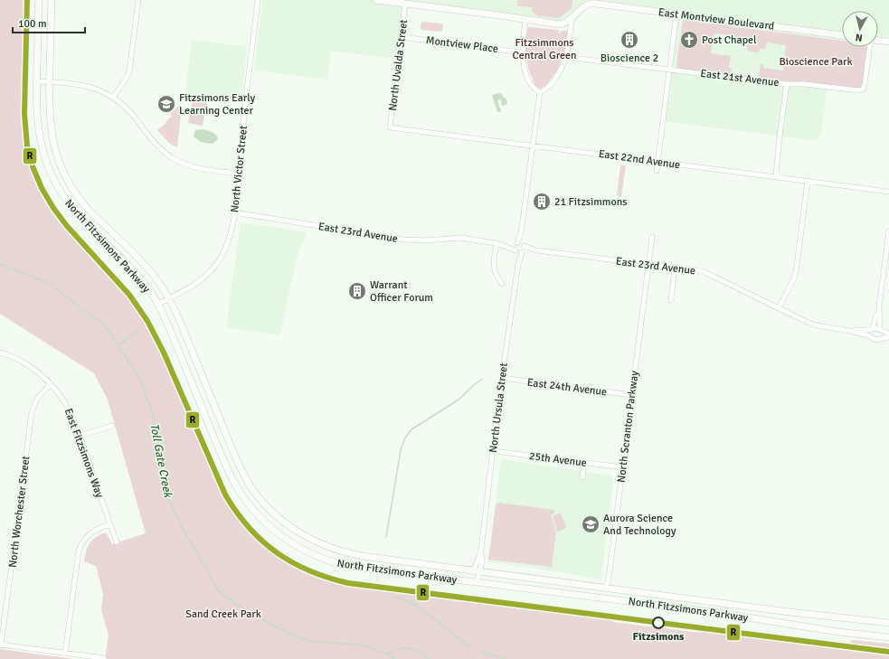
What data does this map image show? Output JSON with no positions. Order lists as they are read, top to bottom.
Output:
{
  "streets": {
    "main road": ["East Montview Boulevard", "North Fitzsimons Parkway"],
    "street": [
      "Montview Place",
      "North Uvalda Street",
      "East 21st Avenue",
      "East 22nd Avenue",
      "North Victor Street",
      "East 23rd Avenue",
      "East 24th Avenue",
      "North Ursula Street",
      "North Scranton Parkway",
      "East Fitzsimons Way",
      "25th Avenue",
      "North Worchester Street"
    ]
  },
  "crossings": [
    ["East Montview Boulevard", "North Uvalda Street"],
    ["Montview Place", "North Uvalda Street"],
    ["North Uvalda Street", "East 22nd Avenue"],
    ["North Victor Street", "East 23rd Avenue"],
    ["North Victor Street", "North Fitzsimons Parkway"],
    ["East 23rd Avenue", "North Ursula Street"],
    ["East 23rd Avenue", "North Scranton Parkway"],
    ["North Fitzsimons Parkway", "North Ursula Street"],
    ["North Fitzsimons Parkway", "North Scranton Parkway"],
    ["East 24th Avenue", "North Ursula Street"],
    ["East 24th Avenue", "North Scranton Parkway"],
    ["North Ursula Street", "25th Avenue"],
    ["North Scranton Parkway", "25th Avenue"],
    ["East Fitzsimons Way", "North Worchester Street"]
  ],
  "water": ["Toll Gate Creek"],
  "parks": ["Fitzsimmons Central Green", "Bioscience Park", "Sand Creek Park"],
  "places": {
    "building": ["Bioscience 2", "21 Fitzsimmons", "Warrant Officer Forum"],
    "church": ["Post Chapel"],
    "school or university": ["Fitzsimons Early Learning Center", "Aurora Science And Technology"],
    "other": ["Fitzsimons"]
  },
  "lines": ["transit line R"],
  "scale_bar": "100 m",
  "north": "bottom"
}
